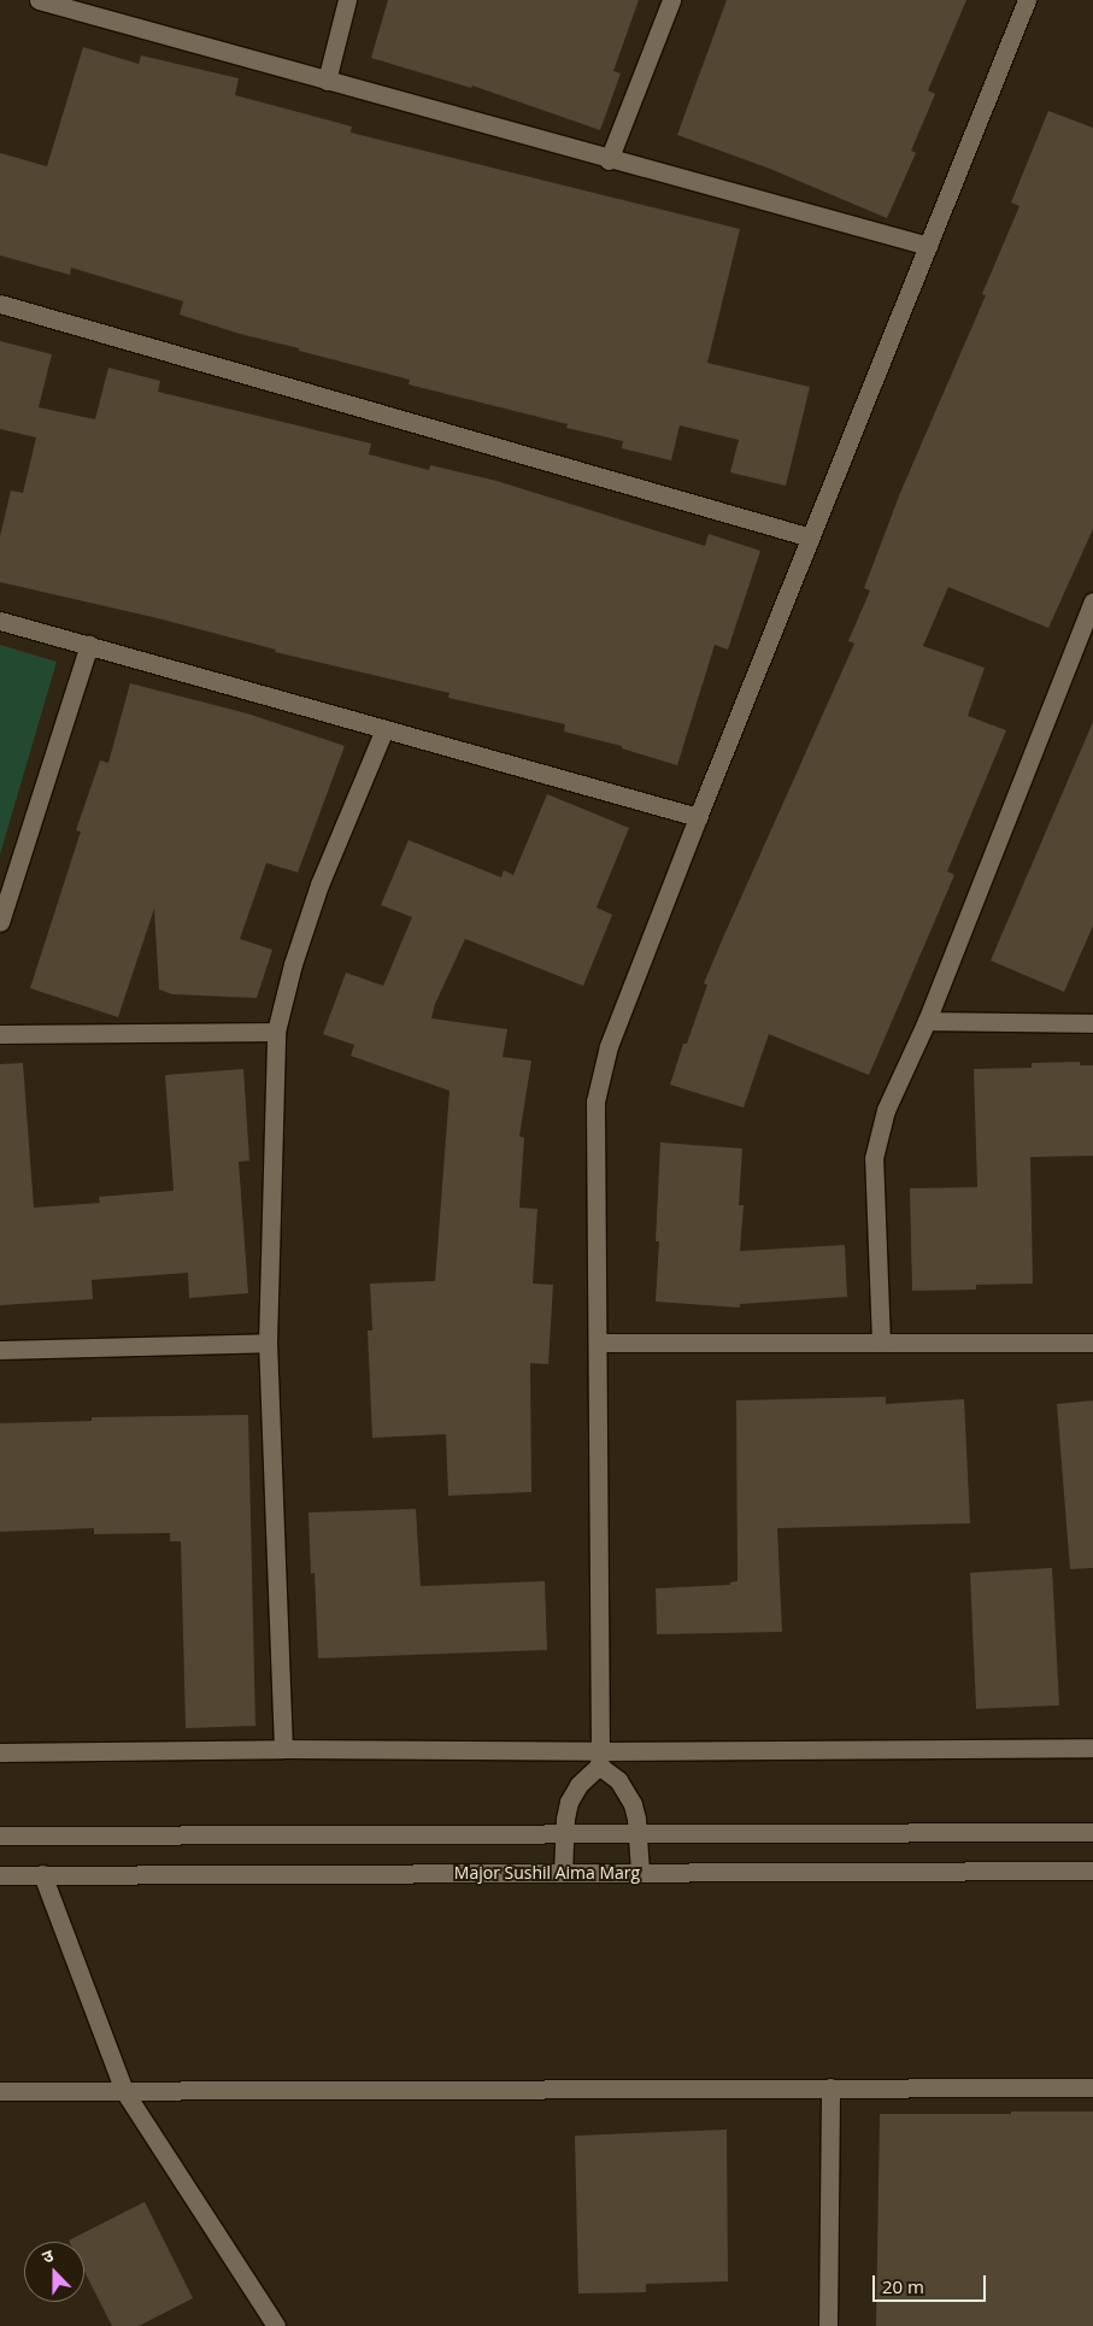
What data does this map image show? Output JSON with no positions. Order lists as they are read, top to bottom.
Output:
{
  "streets": {
    "street": ["Major Sushil Aima Marg"]
  },
  "scale_bar": "20 m",
  "north": "top"
}
